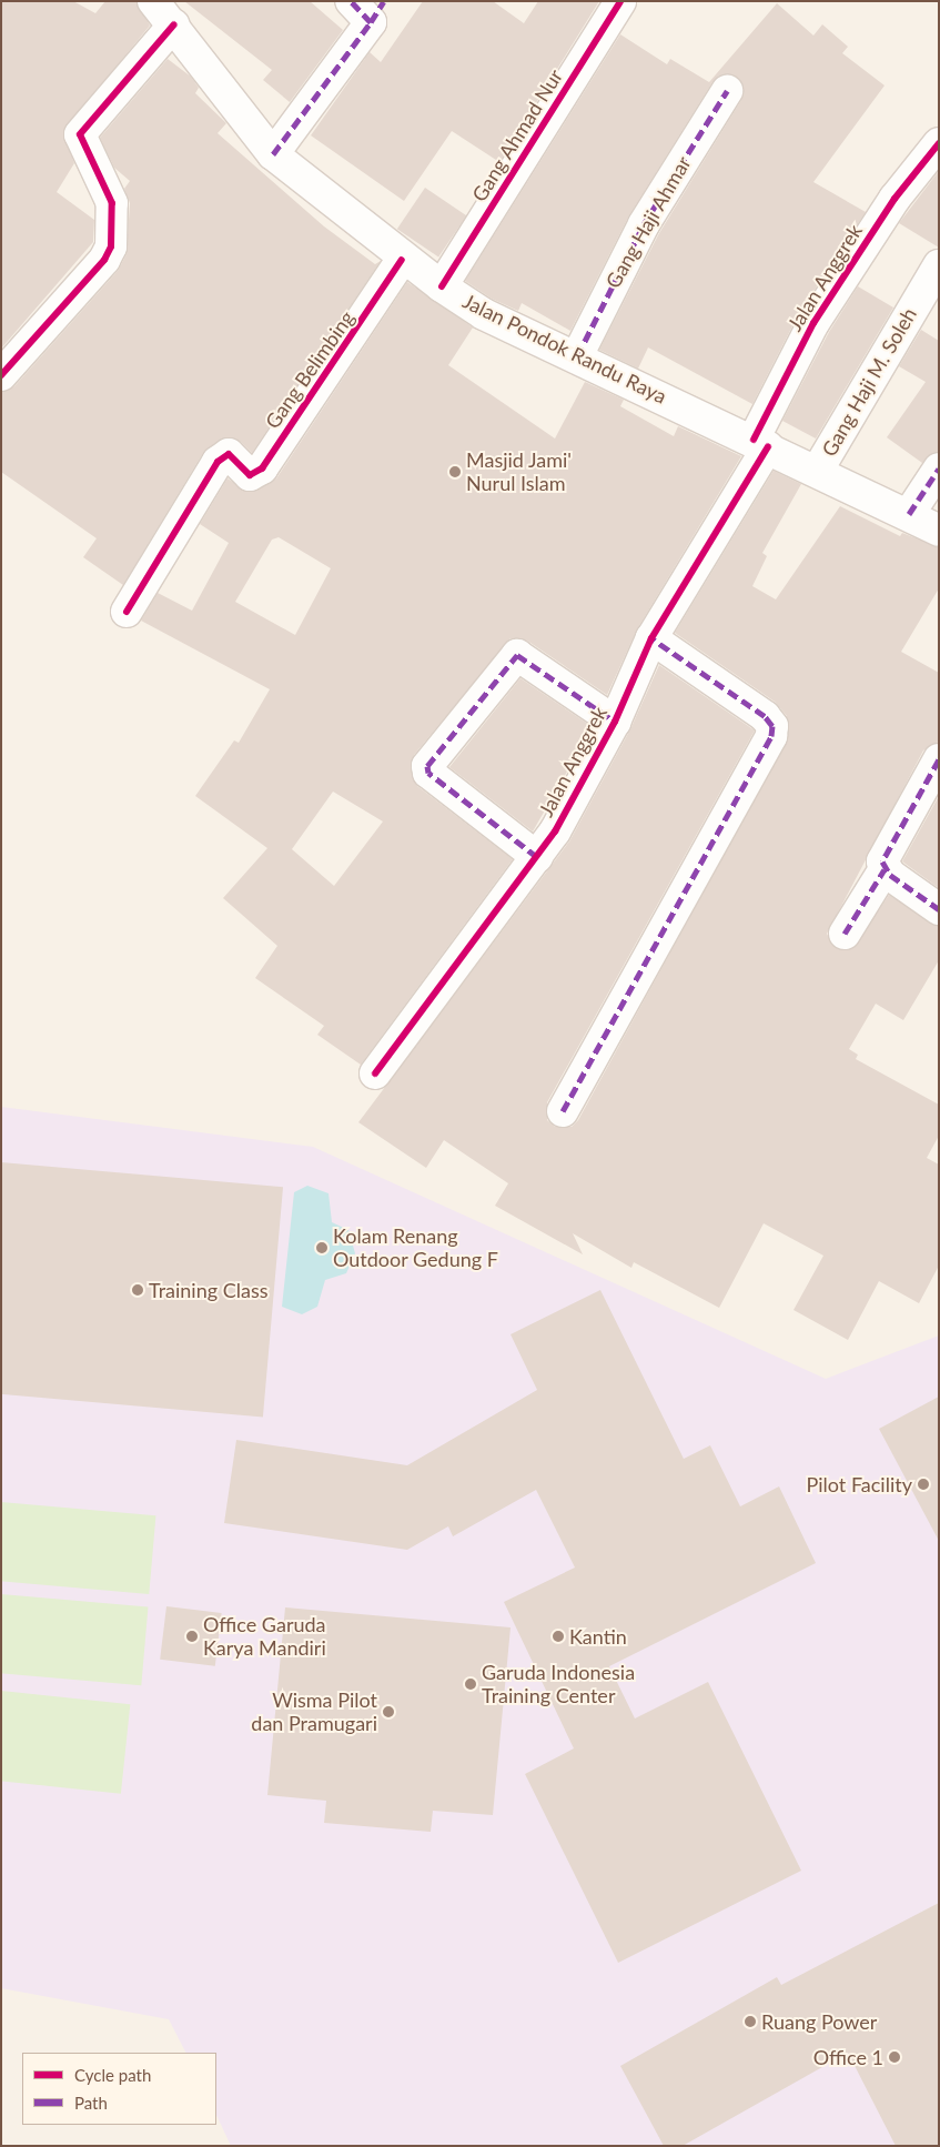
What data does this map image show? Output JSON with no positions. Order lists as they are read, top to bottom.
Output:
{
  "streets": {
    "street": [
      "Gang Ahmad Nur",
      "Gang Haji Ahmar",
      "Jalan Anggrek",
      "Jalan Pondok Randu Raya",
      "Gang Belimbing",
      "Gang Haji M. Soleh"
    ]
  },
  "crossings": [
    ["Gang Ahmad Nur", "Jalan Pondok Randu Raya"],
    ["Gang Haji Ahmar", "Jalan Pondok Randu Raya"],
    ["Jalan Anggrek", "Jalan Pondok Randu Raya"],
    ["Jalan Pondok Randu Raya", "Gang Belimbing"],
    ["Jalan Pondok Randu Raya", "Gang Haji M. Soleh"]
  ],
  "places": [
    "Masjid Jami' Nurul Islam",
    "Kolam Renang Outdoor Gedung F",
    "Training Class",
    "Pilot Facility",
    "Office Garuda Karya Mandiri",
    "Kantin",
    "Garuda Indonesia Training Center",
    "Wisma Pilot dan Pramugari",
    "Ruang Power",
    "Office 1"
  ],
  "legend": ["Cycle path", "Path"]
}
